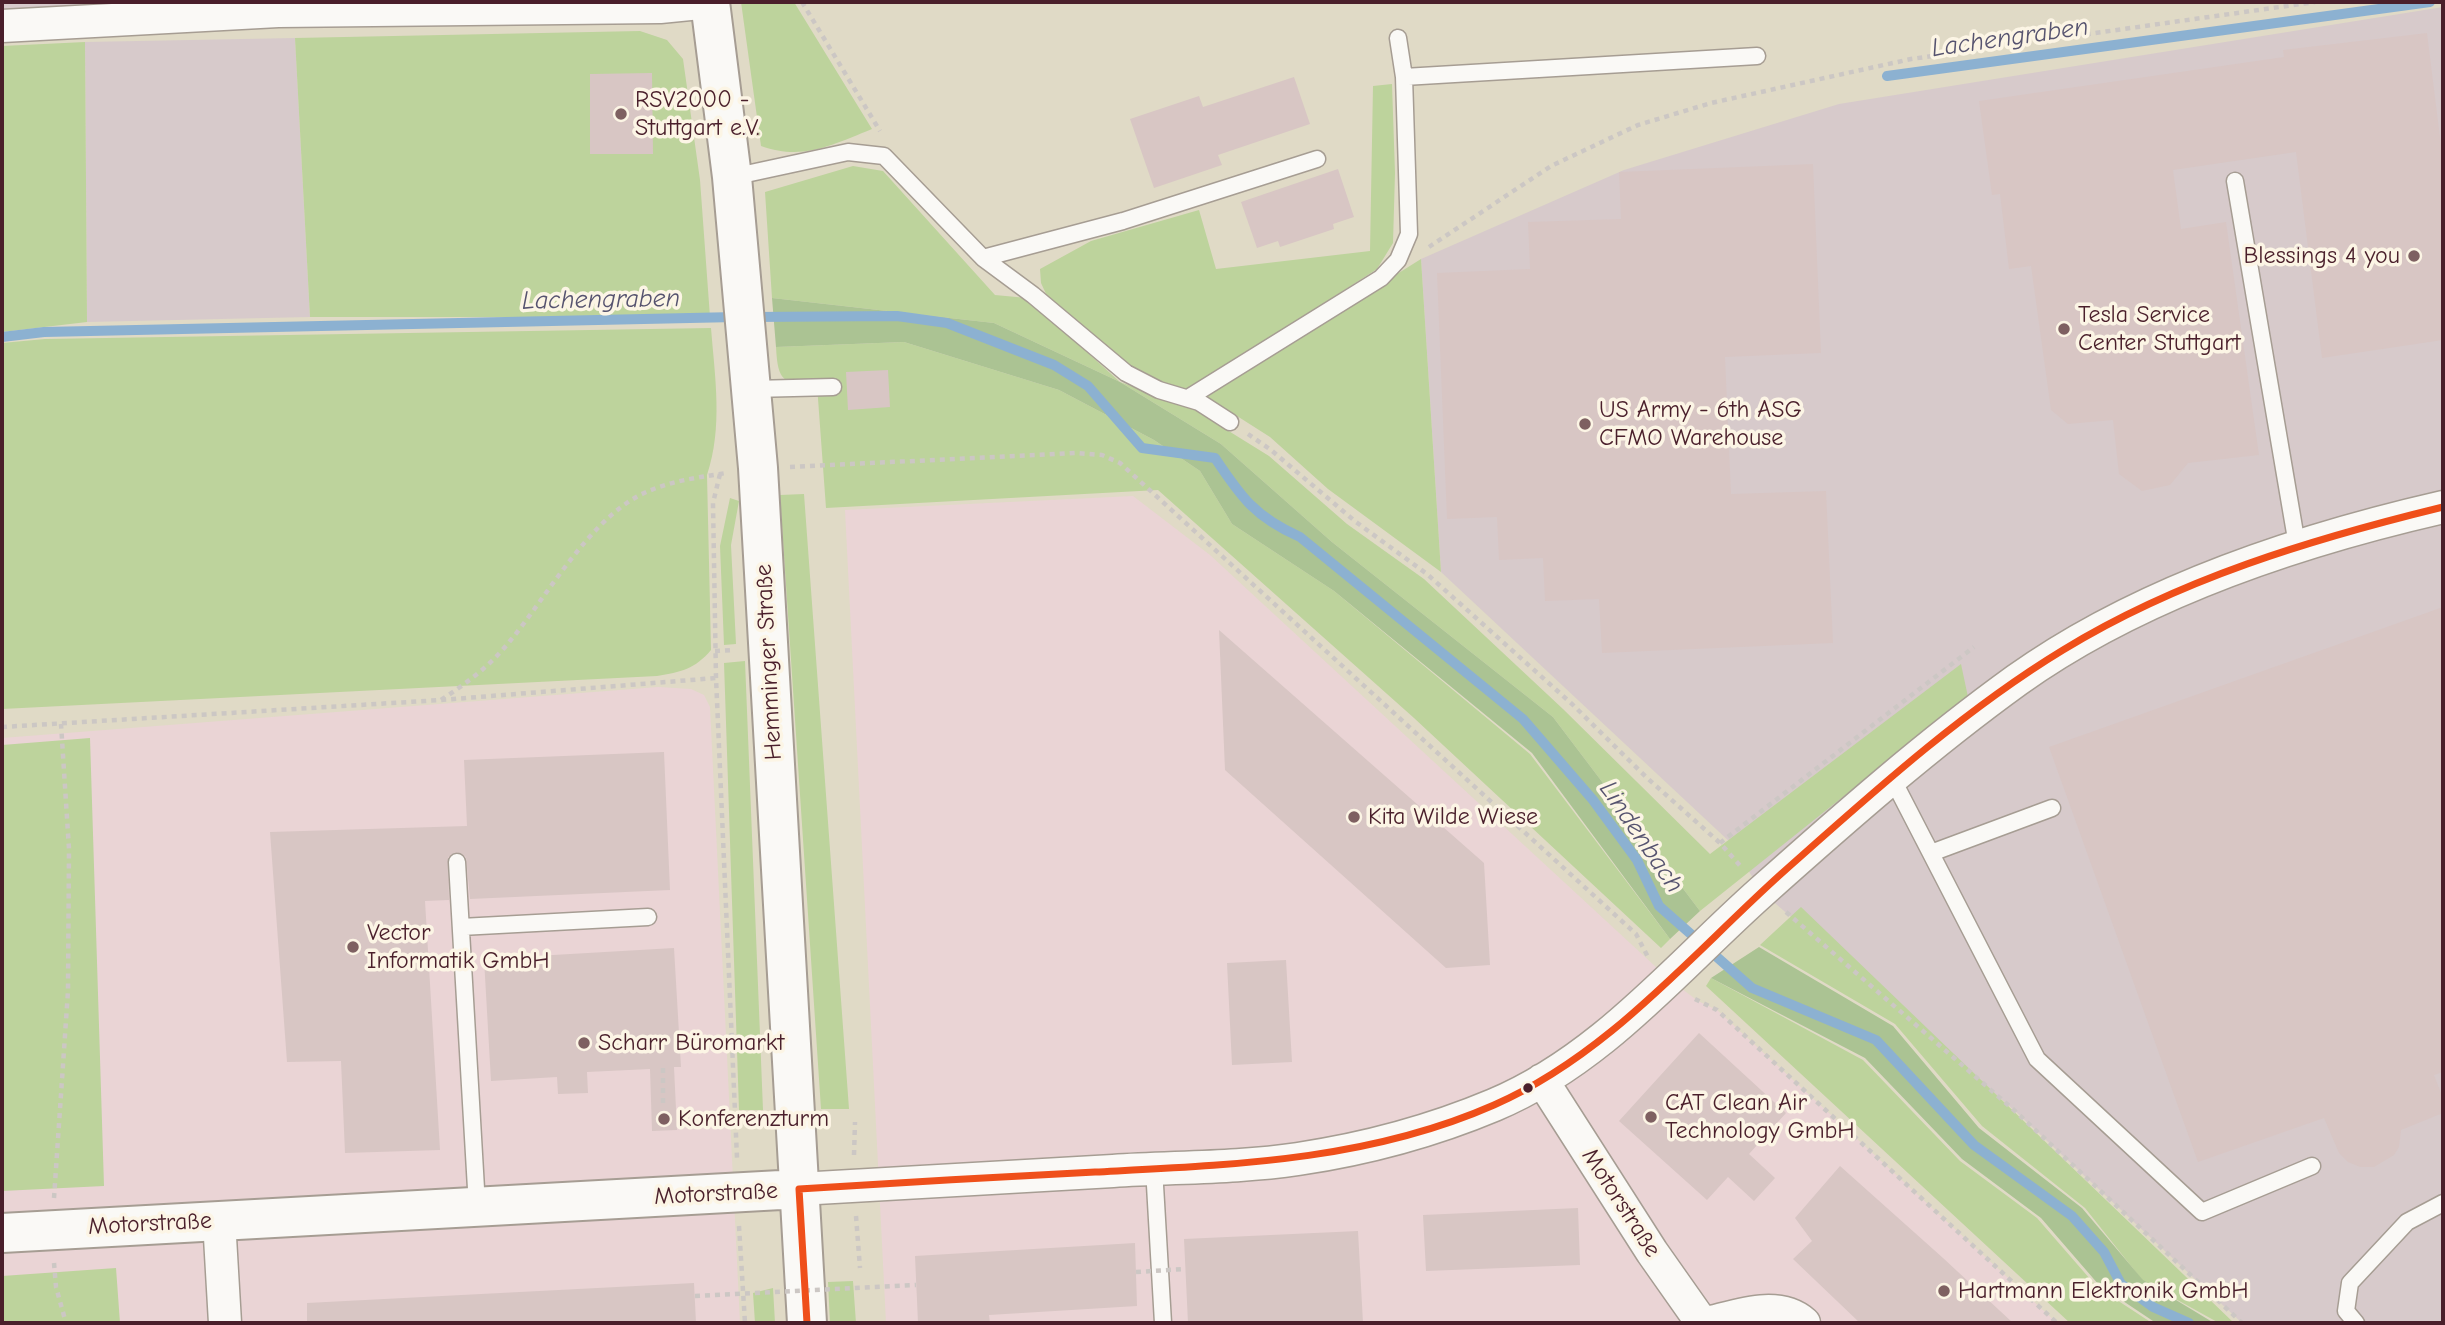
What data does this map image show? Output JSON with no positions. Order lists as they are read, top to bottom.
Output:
{
  "streets": {
    "main road": ["Hemminger Straße", "Motorstraße"]
  },
  "crossings": [
    ["Hemminger Straße", "Motorstraße"]
  ],
  "water": ["Lachengraben", "Lindenbach"],
  "places": [
    "RSV2000 - Stuttgart e.V.",
    "Blessings 4 you",
    "Tesla Service Center Stuttgart",
    "US Army - 6th ASG CFMO Warehouse",
    "Kita Wilde Wiese",
    "Vector Informatik GmbH",
    "Scharr Büromarkt",
    "CAT Clean Air Technology GmbH",
    "Konferenzturm",
    "Hartmann Elektronik GmbH"
  ]
}
